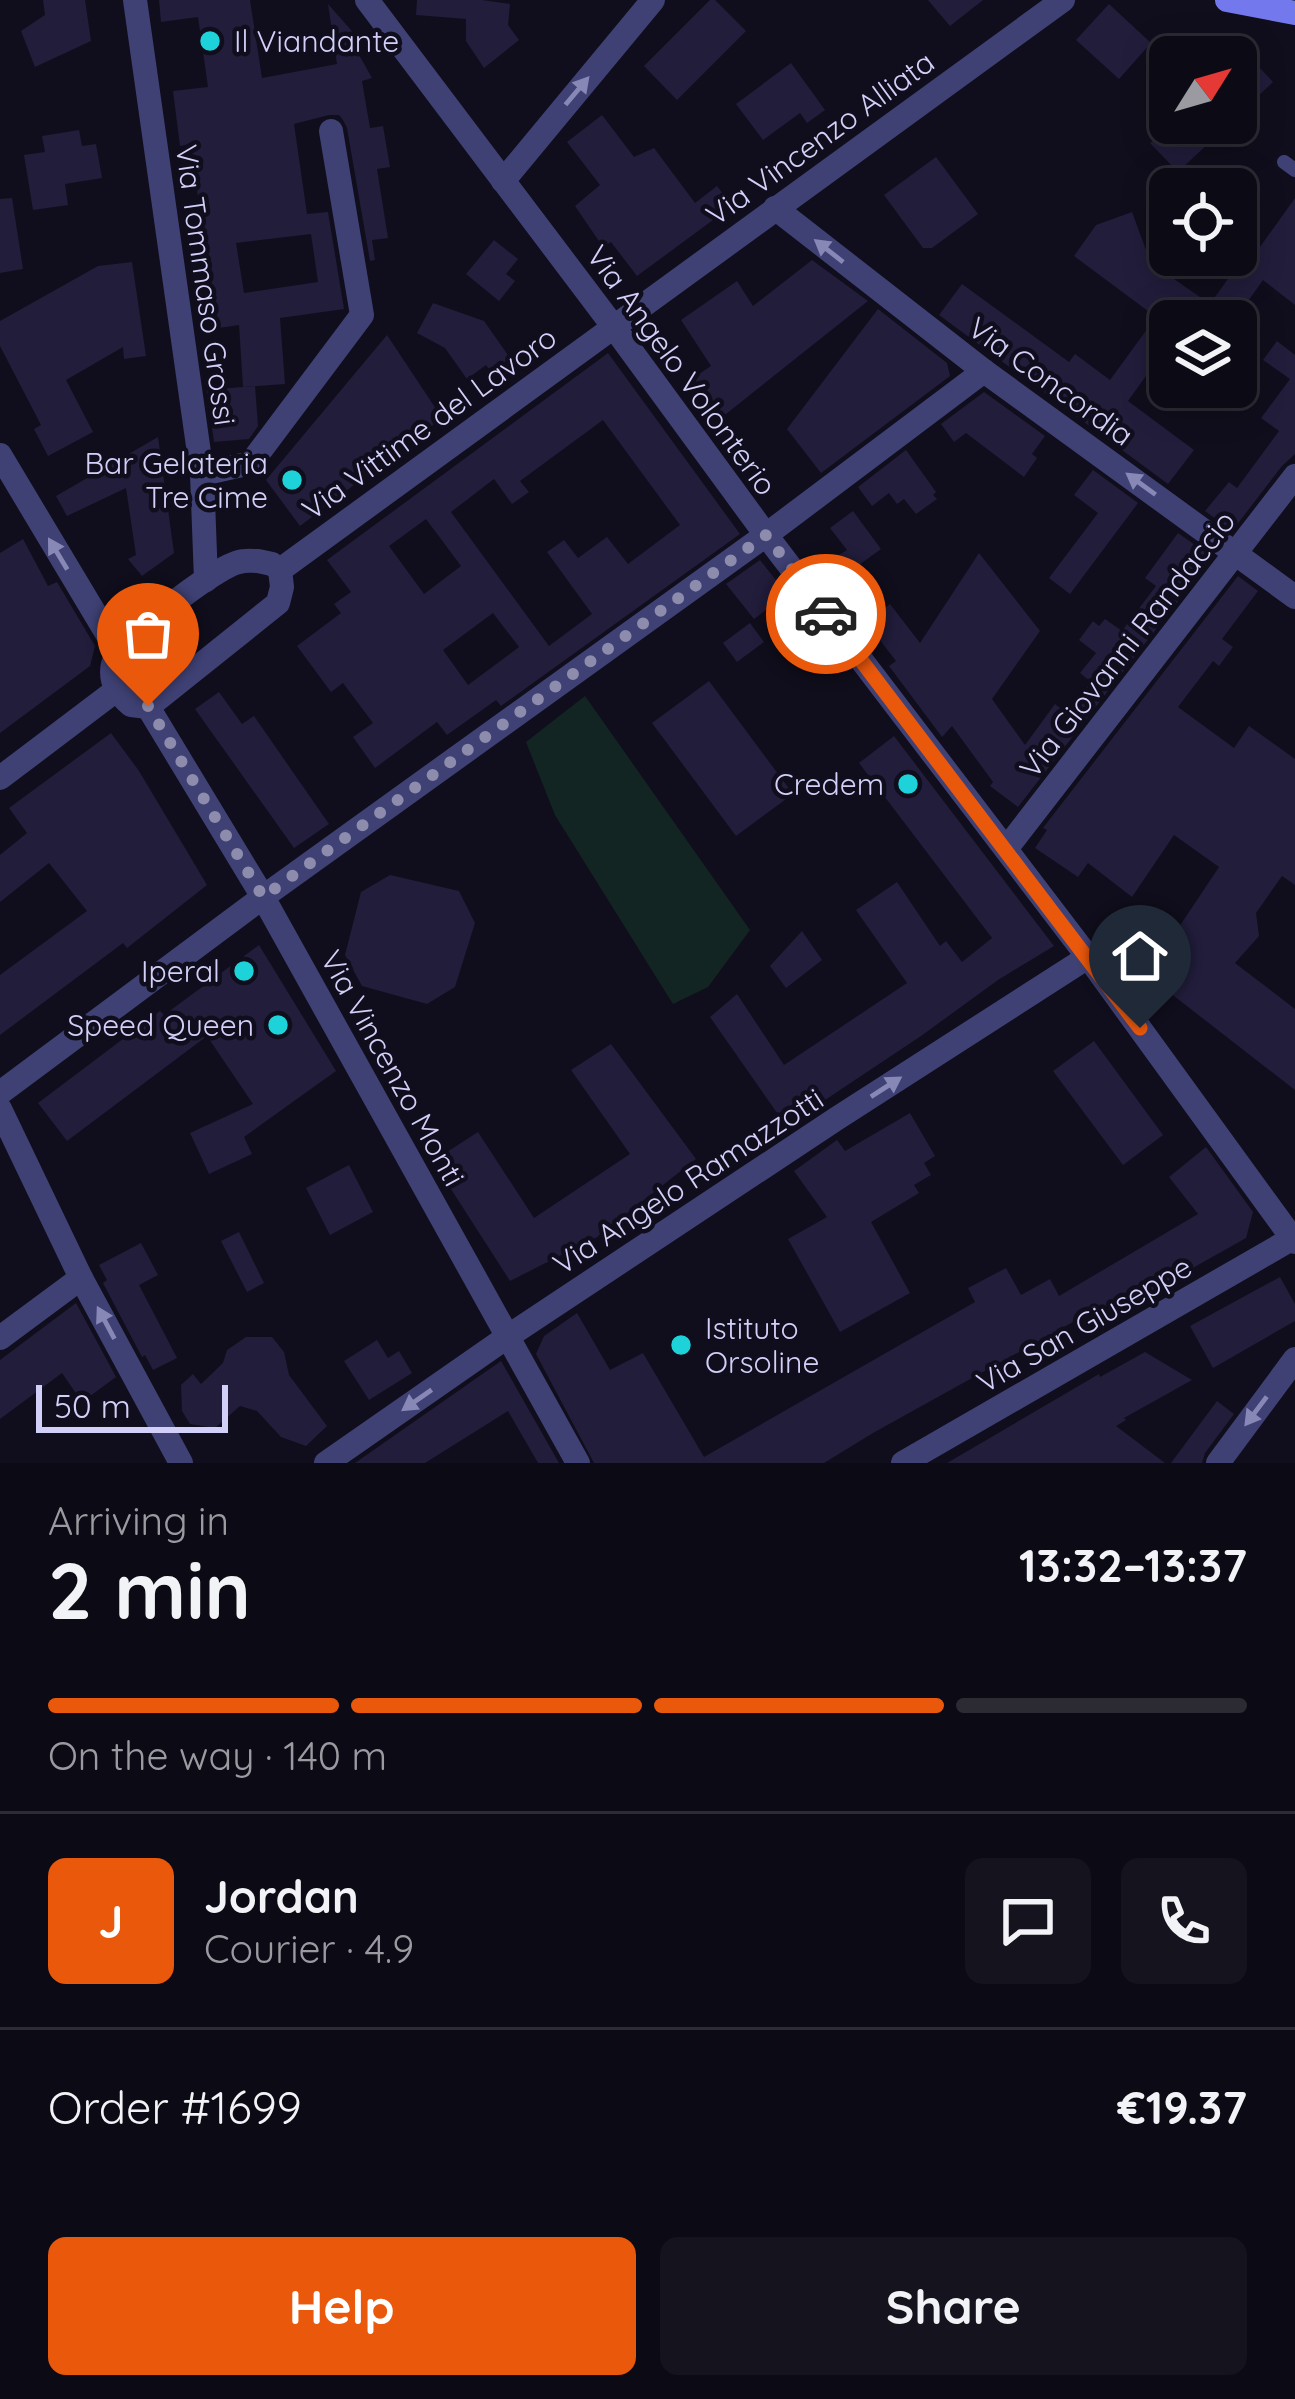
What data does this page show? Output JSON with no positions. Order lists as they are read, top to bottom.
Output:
{
  "streets": {
    "street": [
      "Via Vincenzo Alliata",
      "Via Tommaso Grossi",
      "Via Angelo Volonterio",
      "Via Concordia",
      "Via Vittime del Lavoro",
      "Via Giovanni Randaccio",
      "Via Vincenzo Monti",
      "Via Angelo Ramazzotti",
      "Via San Giuseppe"
    ]
  },
  "crossings": [
    ["Via Vincenzo Alliata", "Via Angelo Volonterio"],
    ["Via Vincenzo Alliata", "Via Concordia"],
    ["Via Vincenzo Alliata", "Via Vittime del Lavoro"],
    ["Via Angelo Volonterio", "Via Vittime del Lavoro"],
    ["Via Angelo Volonterio", "Via Giovanni Randaccio"],
    ["Via Angelo Volonterio", "Via Angelo Ramazzotti"],
    ["Via Angelo Volonterio", "Via San Giuseppe"],
    ["Via Concordia", "Via Giovanni Randaccio"],
    ["Via Vincenzo Monti", "Via Angelo Ramazzotti"]
  ],
  "one_way": ["Via Concordia"],
  "places": [
    "Il Viandante",
    "Bar Gelateria Tre Cime",
    "Credem",
    "Iperal",
    "Speed Queen",
    "Istituto Orsoline"
  ],
  "scale_bar": "50 m",
  "north": "top right",
  "page": {
    "scale": "50 m",
    "heading": ["2 min", "Arriving in", "13:32–13:37"],
    "panel": [
      "Jordan",
      "Courier · 4.9",
      "Order #1699",
      "€19.37"
    ],
    "bar": "On the way · 140 m",
    "round": "J",
    "buttons": ["Help", "Share"]
  }
}
